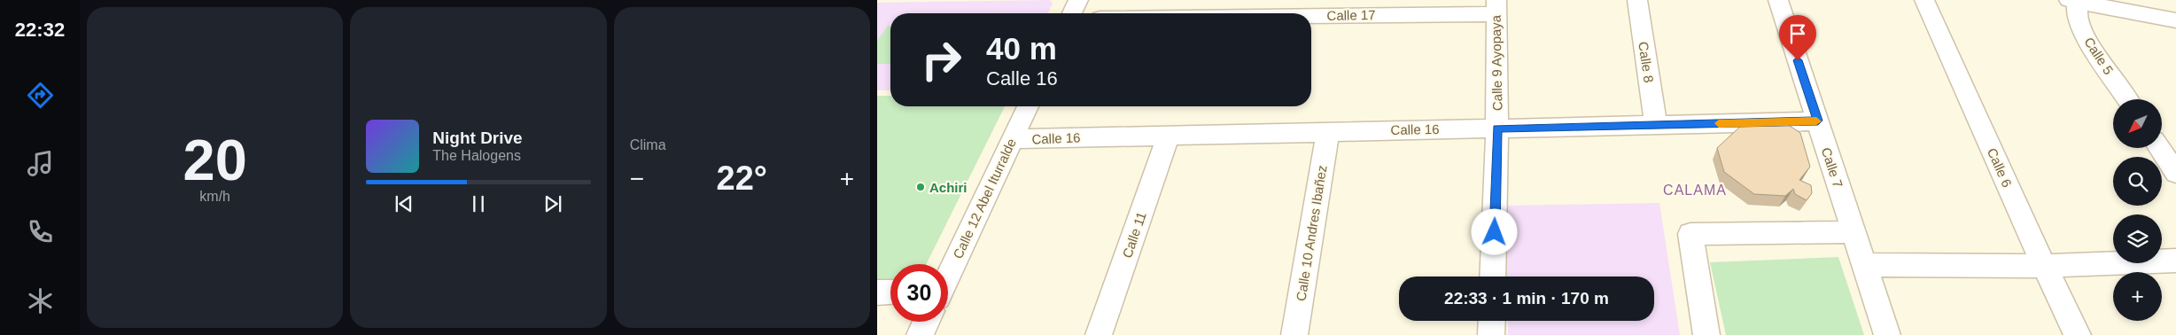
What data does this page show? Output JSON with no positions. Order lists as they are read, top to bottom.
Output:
{
  "streets": {
    "street": [
      "Calle 17",
      "Calle 5",
      "Calle 8",
      "Calle 9 Ayopaya",
      "Calle 16",
      "Calle 7",
      "Calle 6",
      "Calle 12 Abel Iturralde",
      "Calle 10 Andres Ibañez",
      "Calle 11"
    ]
  },
  "crossings": [
    ["Calle 17", "Calle 9 Ayopaya"],
    ["Calle 8", "Calle 16"],
    ["Calle 9 Ayopaya", "Calle 16"],
    ["Calle 16", "Calle 7"],
    ["Calle 16", "Calle 12 Abel Iturralde"],
    ["Calle 16", "Calle 10 Andres Ibañez"],
    ["Calle 16", "Calle 11"]
  ],
  "districts": ["CALAMA"],
  "places": ["Achiri"],
  "north": "bottom left",
  "page": {
    "tabs": "22:32",
    "tile": [
      ["20", "km/h"],
      "Clima"
    ],
    "turn": ["40 m", "Calle 16"],
    "map_buttons": "+",
    "song": ["Night Drive", "The Halogens"],
    "heat": ["−", "22°", "+"],
    "limit": "30",
    "trip": "22:33 · 1 min · 170 m"
  }
}
